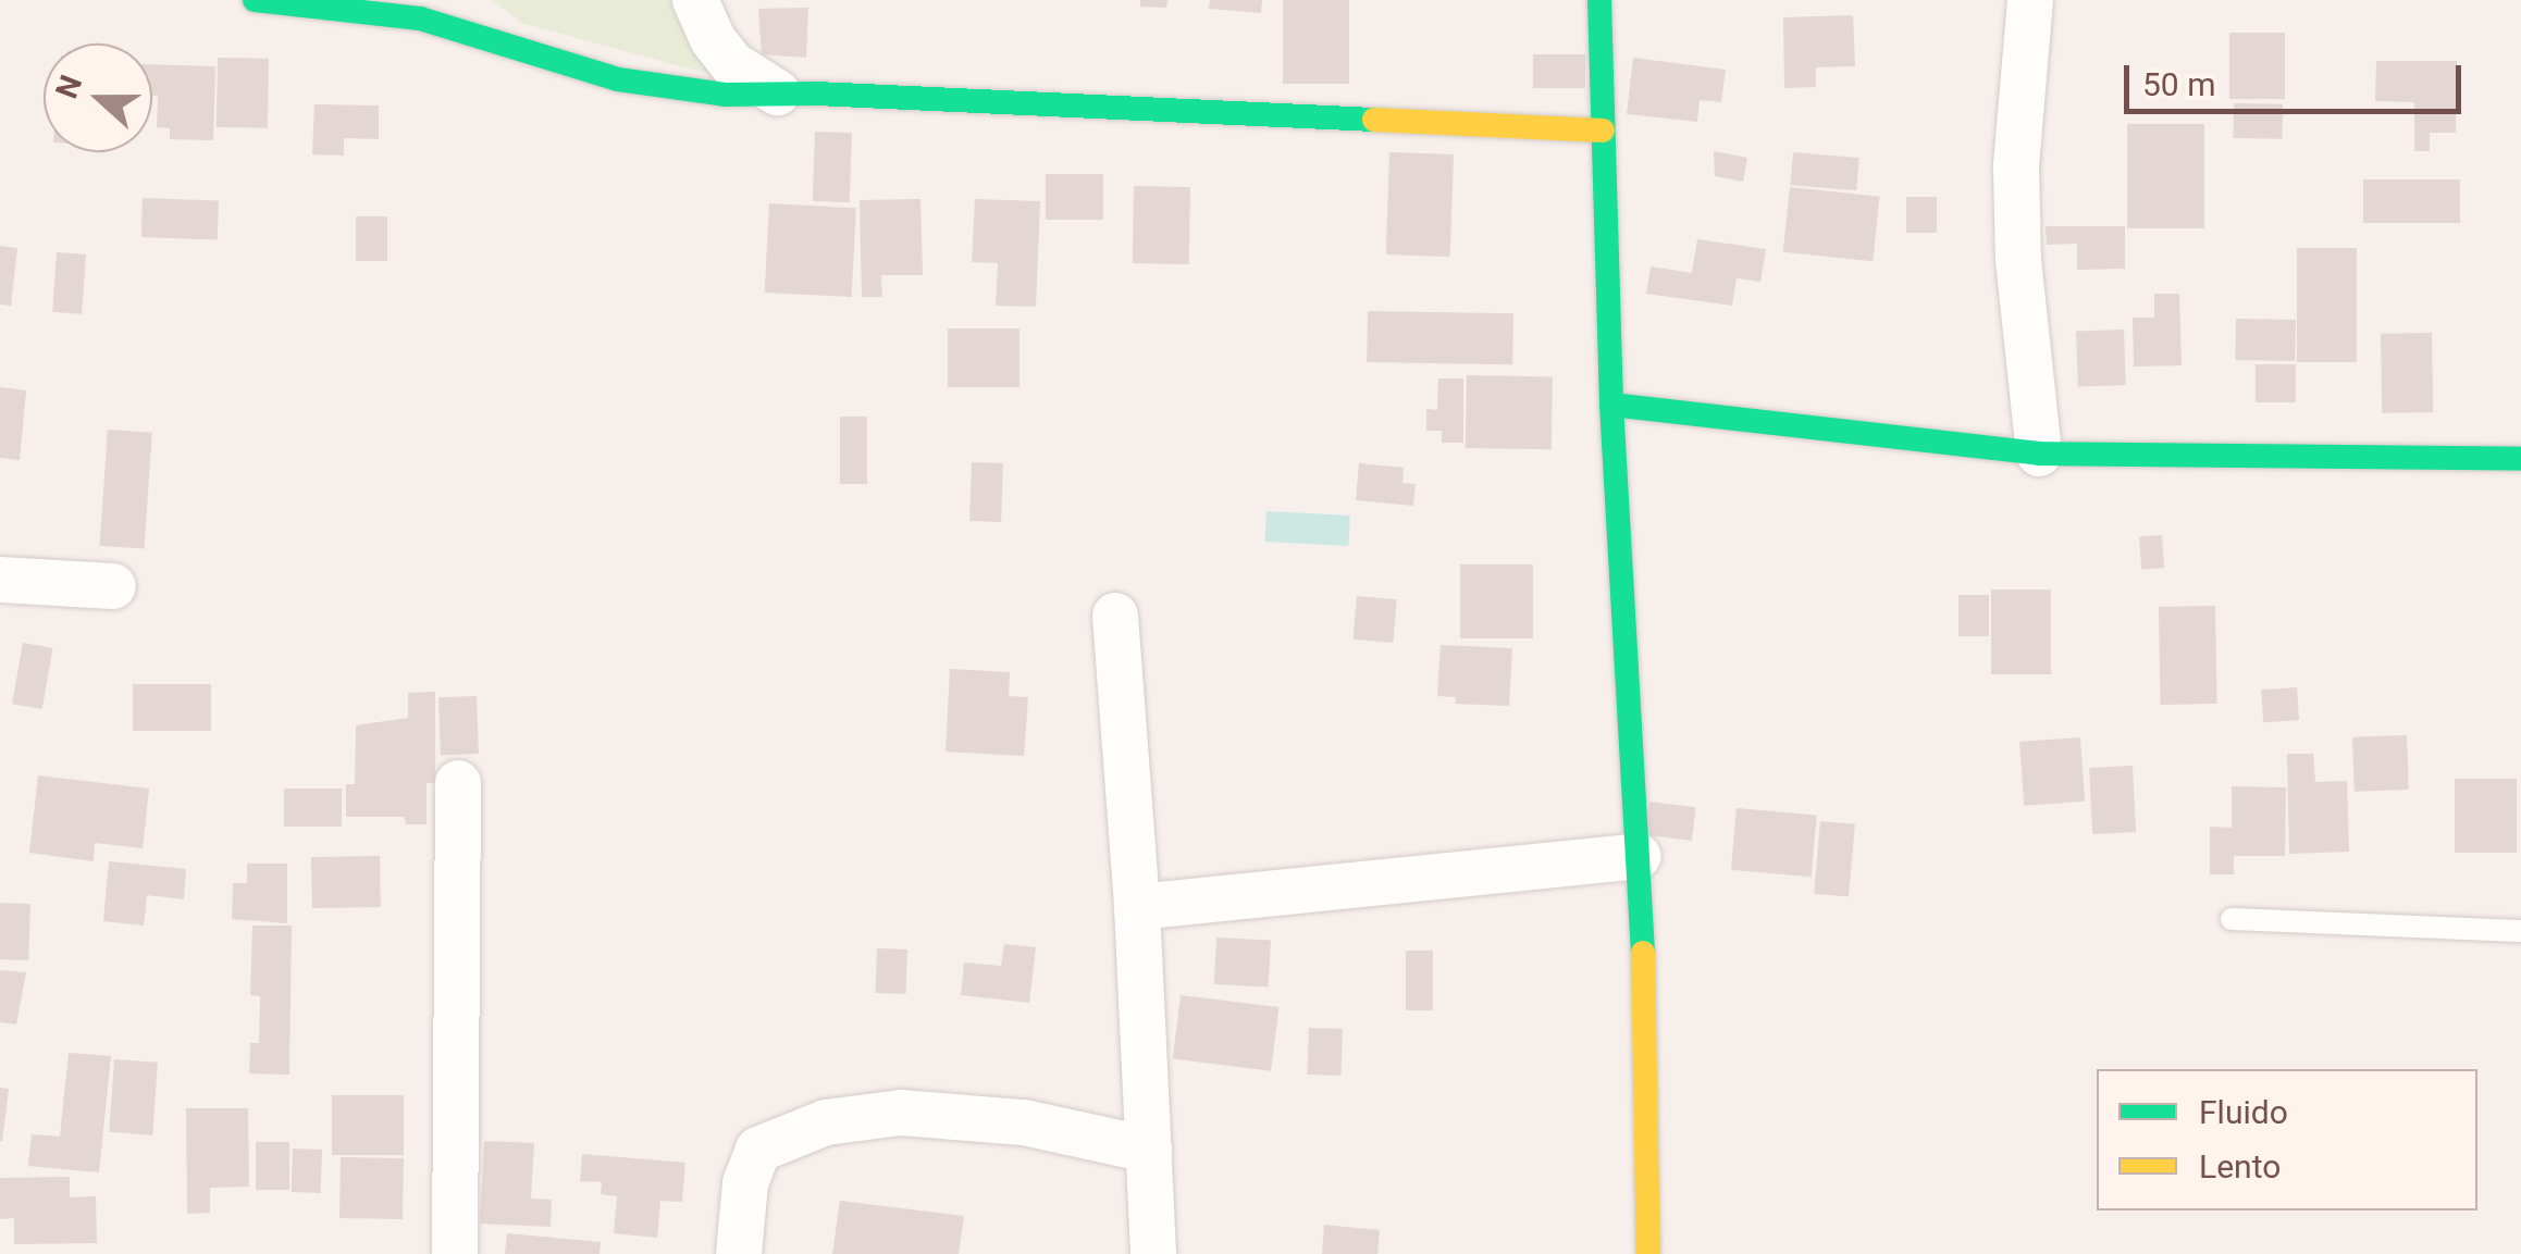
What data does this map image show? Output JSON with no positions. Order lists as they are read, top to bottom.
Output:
{
  "legend": ["Fluido", "Lento"],
  "scale_bar": "50 m",
  "north": "left"
}
